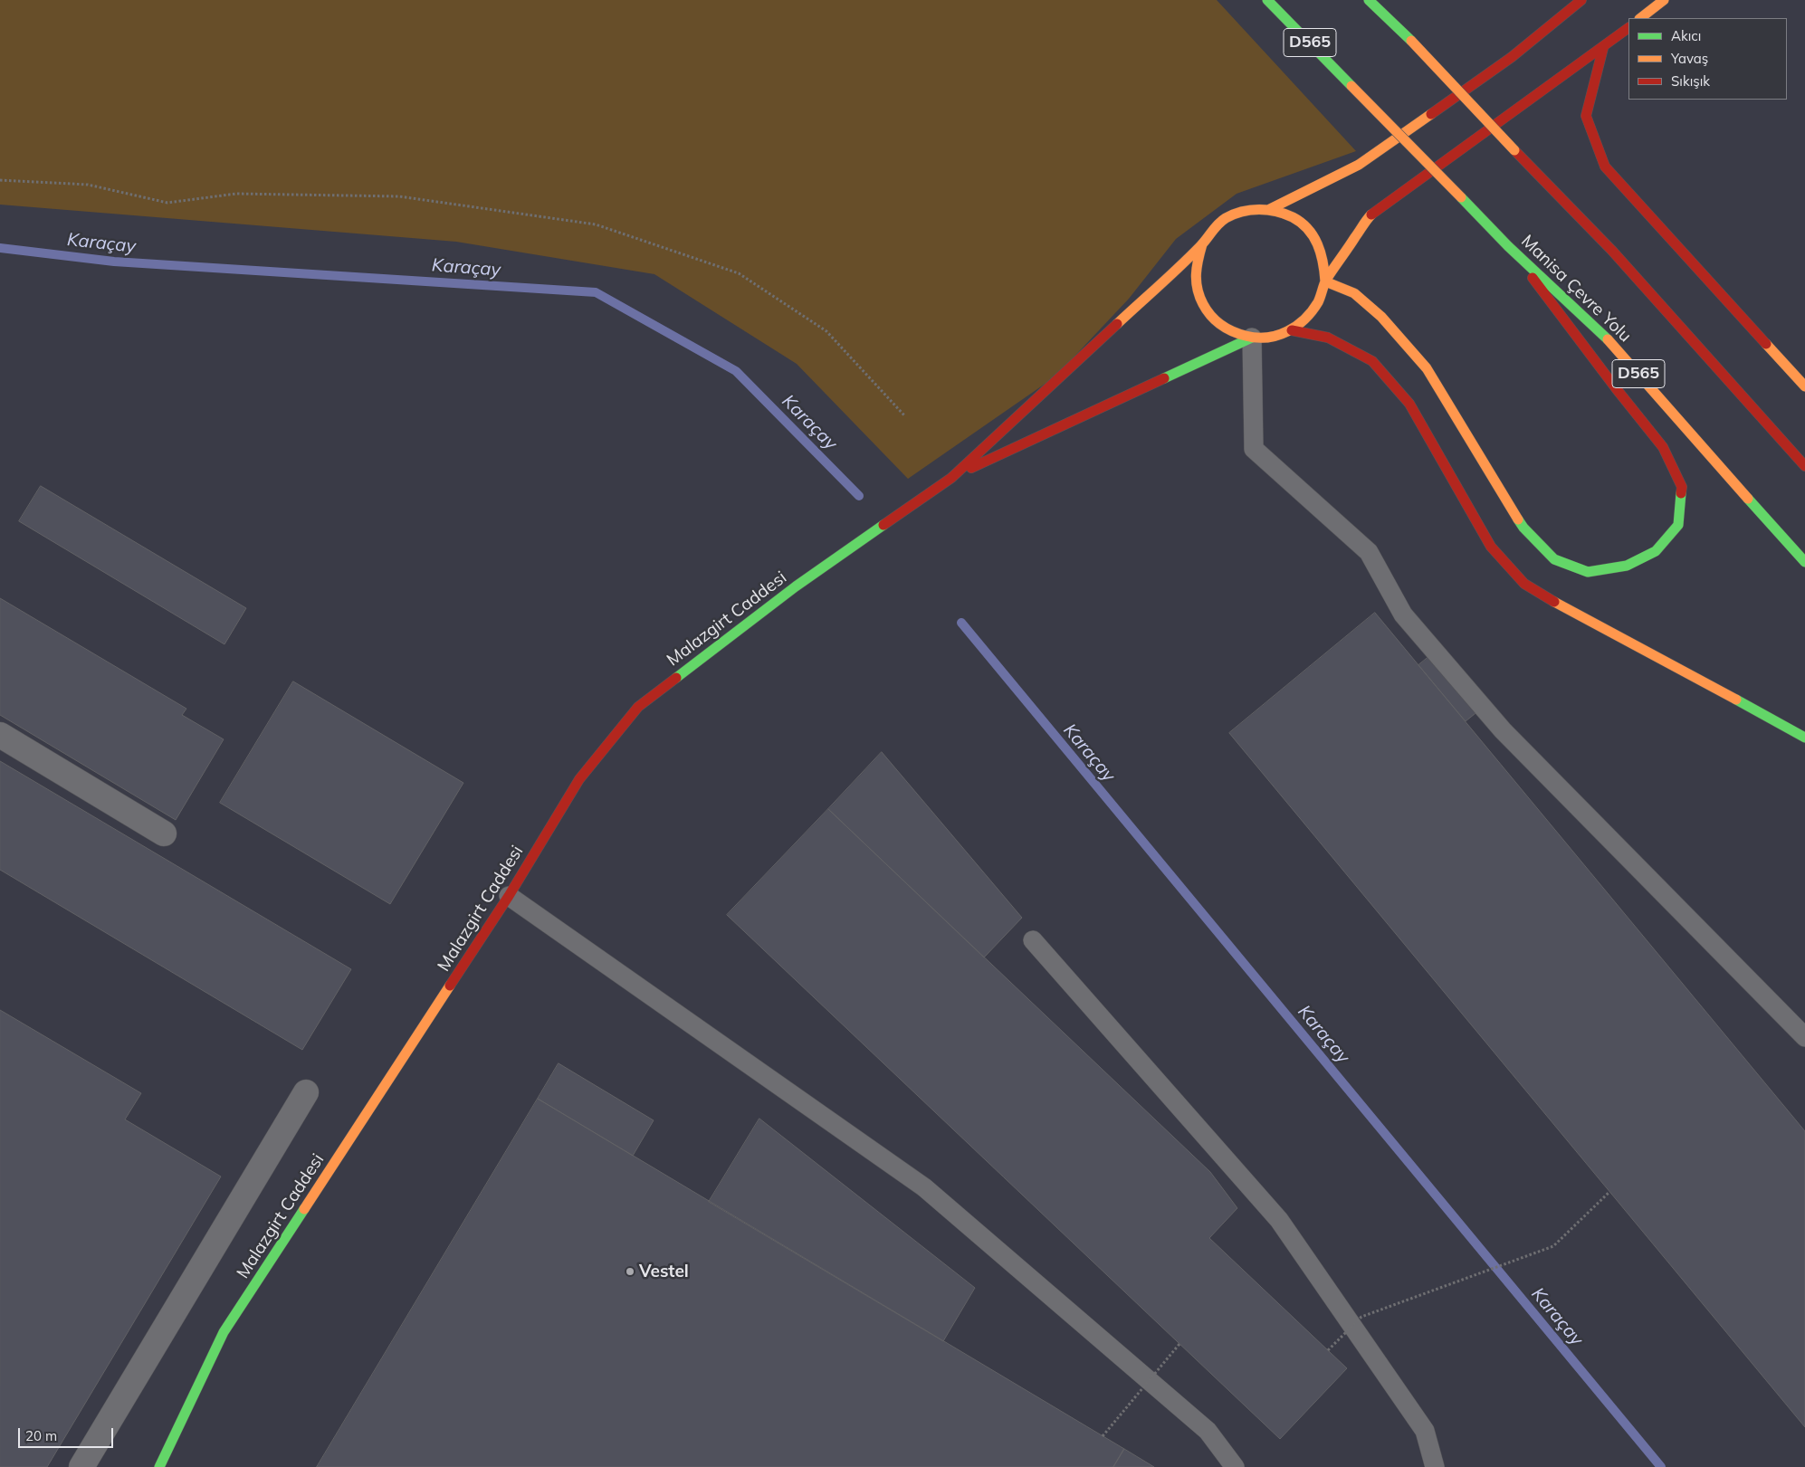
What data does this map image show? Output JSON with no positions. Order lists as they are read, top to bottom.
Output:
{
  "streets": {
    "main road": ["D565", "Manisa Çevre Yolu", "Malazgirt Caddesi"]
  },
  "water": ["Karaçay"],
  "places": ["Vestel"],
  "legend": ["Akıcı", "Yavaş", "Sıkışık"],
  "scale_bar": "20 m"
}
